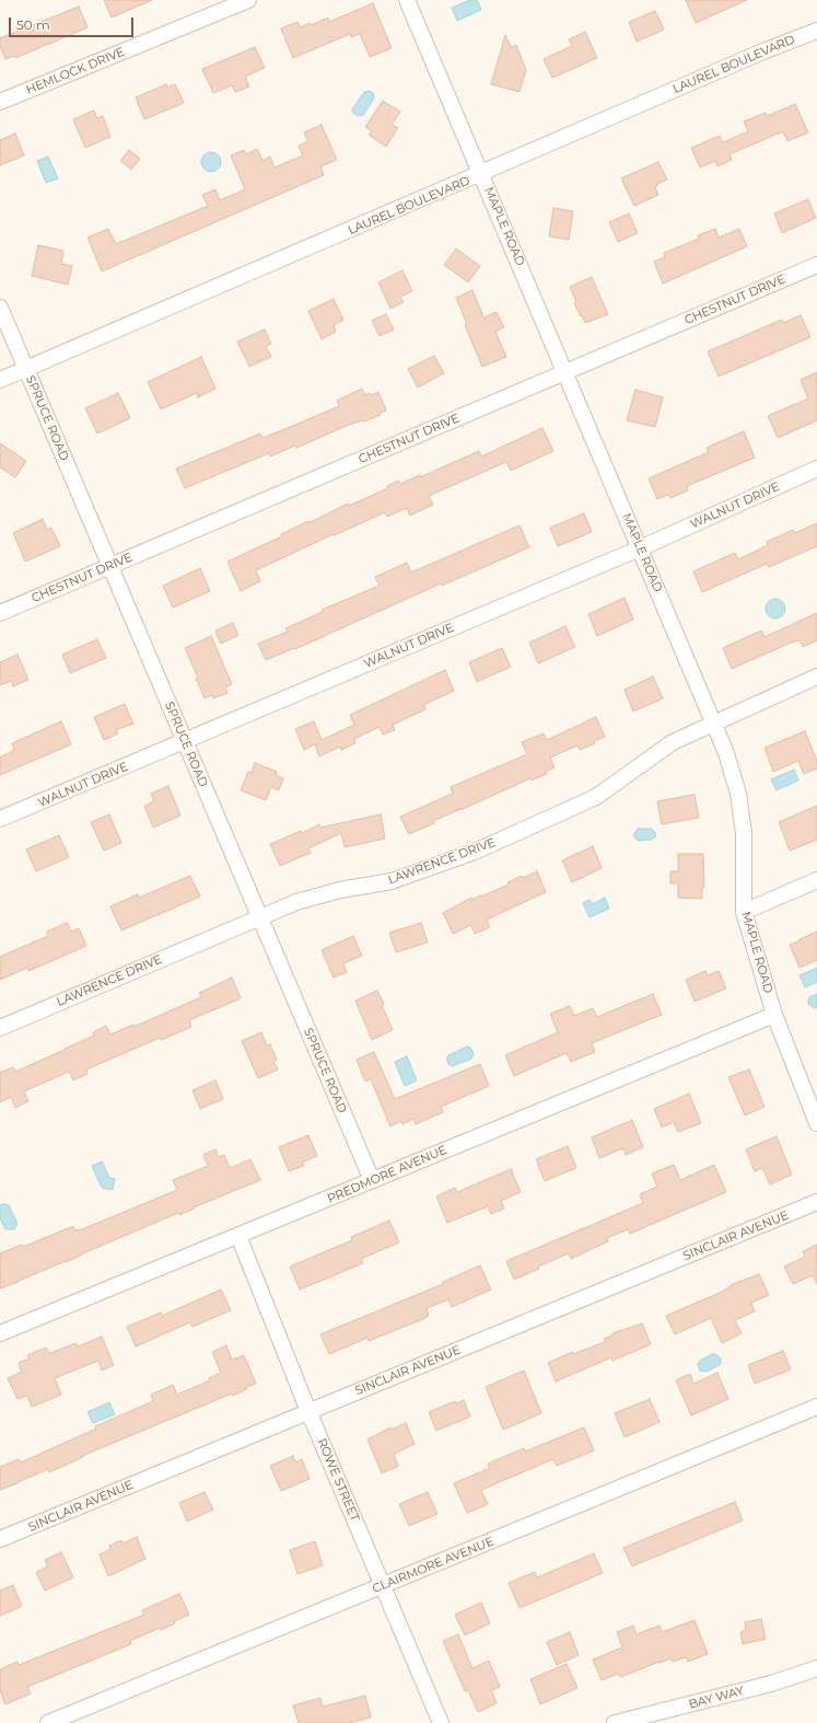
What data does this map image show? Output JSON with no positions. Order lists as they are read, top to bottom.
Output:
{
  "streets": {
    "street": [
      "LAUREL BOULEVARD",
      "HEMLOCK DRIVE",
      "MAPLE ROAD",
      "CHESTNUT DRIVE",
      "SPRUCE ROAD",
      "WALNUT DRIVE",
      "LAWRENCE DRIVE",
      "PREDMORE AVENUE",
      "SINCLAIR AVENUE",
      "ROWE STREET",
      "CLAIRMORE AVENUE",
      "BAY WAY"
    ]
  },
  "crossings": [
    ["LAUREL BOULEVARD", "MAPLE ROAD"],
    ["LAUREL BOULEVARD", "SPRUCE ROAD"],
    ["MAPLE ROAD", "CHESTNUT DRIVE"],
    ["MAPLE ROAD", "WALNUT DRIVE"],
    ["MAPLE ROAD", "LAWRENCE DRIVE"],
    ["MAPLE ROAD", "PREDMORE AVENUE"],
    ["CHESTNUT DRIVE", "SPRUCE ROAD"],
    ["SPRUCE ROAD", "WALNUT DRIVE"],
    ["SPRUCE ROAD", "LAWRENCE DRIVE"],
    ["SPRUCE ROAD", "PREDMORE AVENUE"],
    ["PREDMORE AVENUE", "ROWE STREET"],
    ["SINCLAIR AVENUE", "ROWE STREET"],
    ["ROWE STREET", "CLAIRMORE AVENUE"]
  ],
  "scale_bar": "50 m"
}
